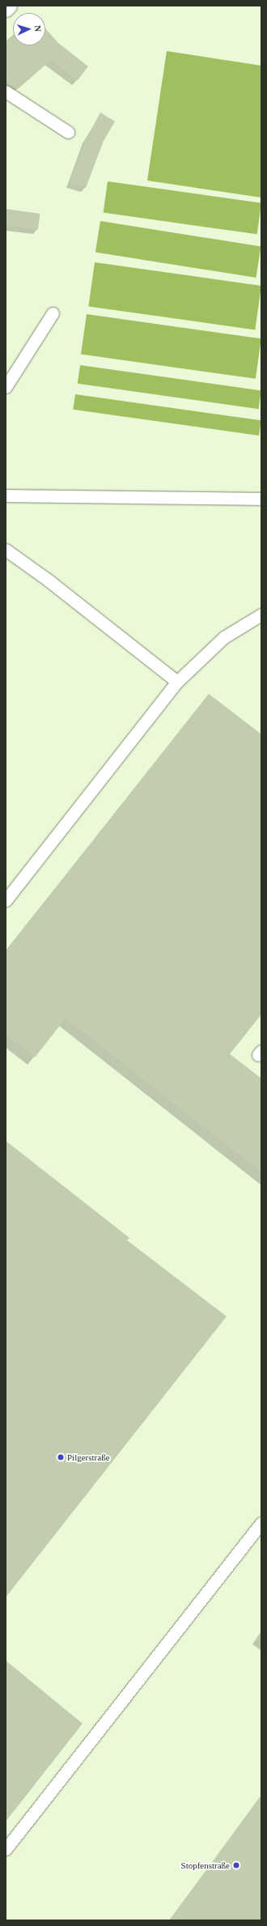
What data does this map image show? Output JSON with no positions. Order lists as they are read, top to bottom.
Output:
{
  "places": ["Pilgerstraße", "Stopfenstraße"],
  "north": "right"
}
